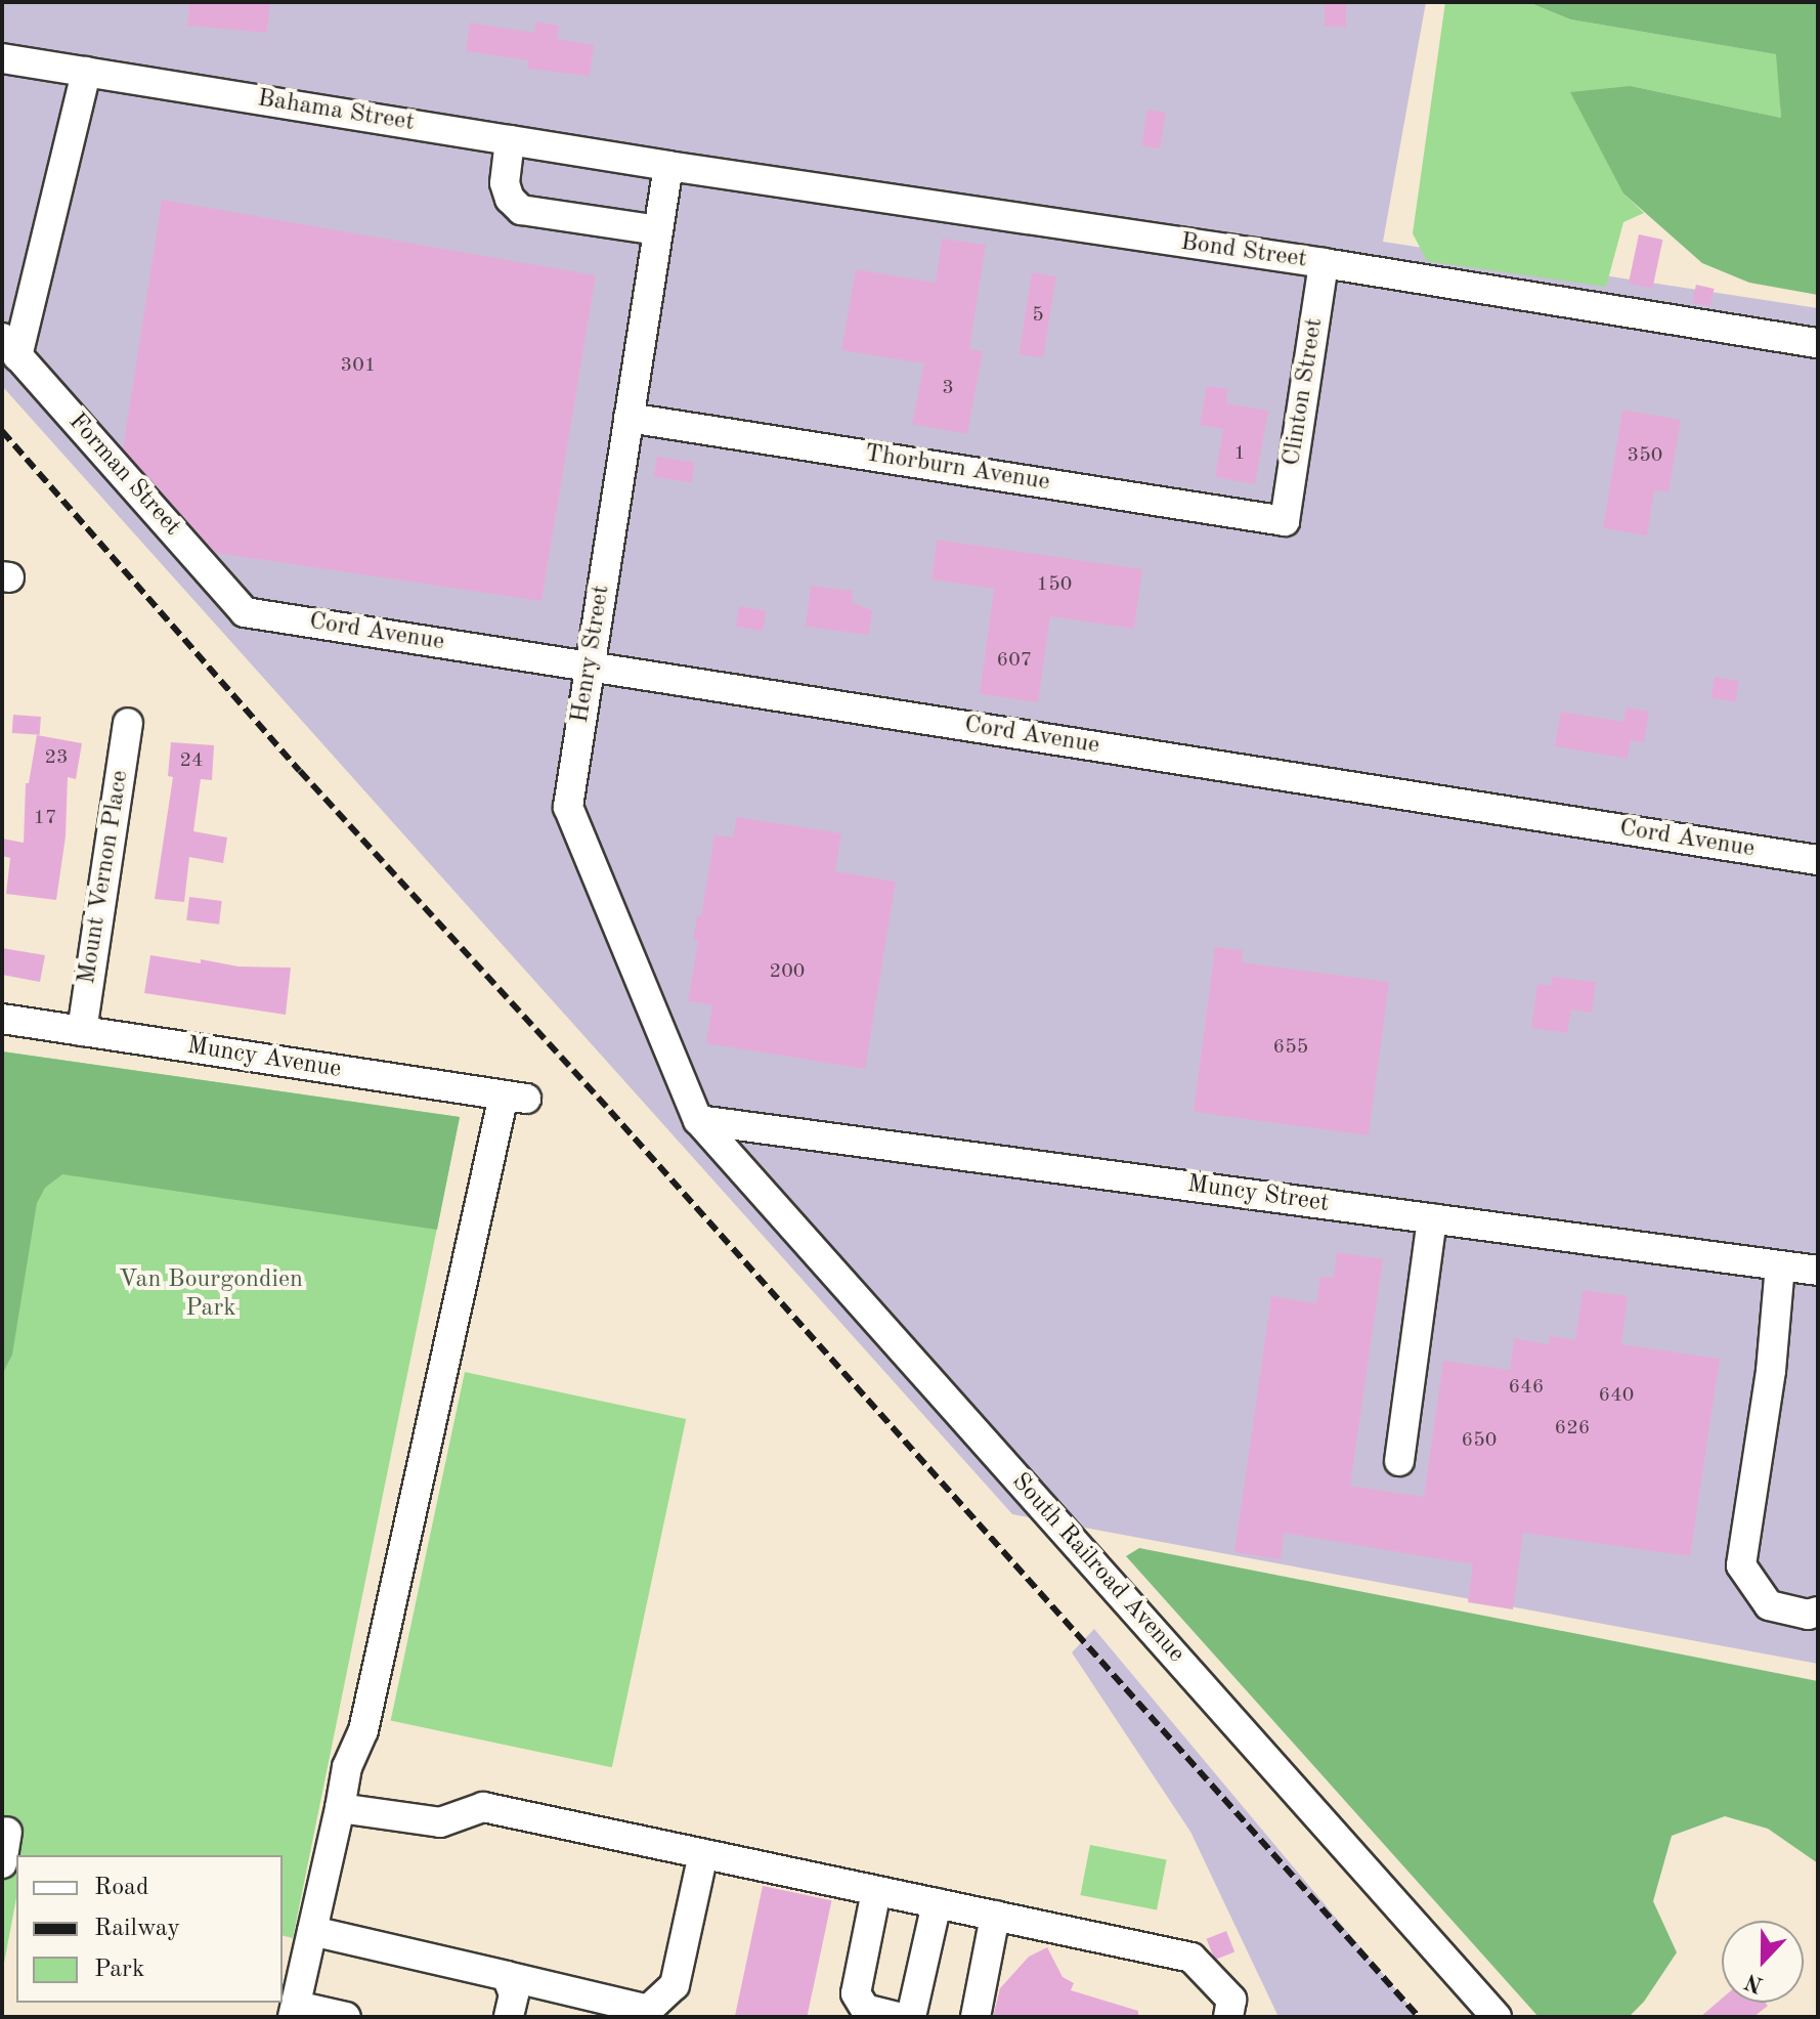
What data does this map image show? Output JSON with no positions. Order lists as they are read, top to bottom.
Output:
{
  "streets": {
    "street": [
      "Bahama Street",
      "Bond Street",
      "Clinton Street",
      "Thorburn Avenue",
      "Forman Street",
      "Cord Avenue",
      "Henry Street",
      "Mount Vernon Place",
      "Muncy Avenue",
      "Muncy Street",
      "South Railroad Avenue"
    ]
  },
  "crossings": [
    ["Bahama Street", "Bond Street"],
    ["Bahama Street", "Henry Street"],
    ["Bond Street", "Clinton Street"],
    ["Bond Street", "Henry Street"],
    ["Clinton Street", "Thorburn Avenue"],
    ["Thorburn Avenue", "Henry Street"],
    ["Forman Street", "Cord Avenue"],
    ["Cord Avenue", "Henry Street"],
    ["Henry Street", "Muncy Street"],
    ["Henry Street", "South Railroad Avenue"],
    ["Mount Vernon Place", "Muncy Avenue"],
    ["Muncy Street", "South Railroad Avenue"]
  ],
  "parks": ["Van Bourgondien Park"],
  "house_numbers": [
    "5",
    "301",
    "3",
    "1",
    "350",
    "150",
    "607",
    "23",
    "24",
    "17",
    "200",
    "655",
    "646",
    "640",
    "626",
    "650"
  ],
  "legend": ["Road", "Railway", "Park"],
  "north": "bottom"
}
